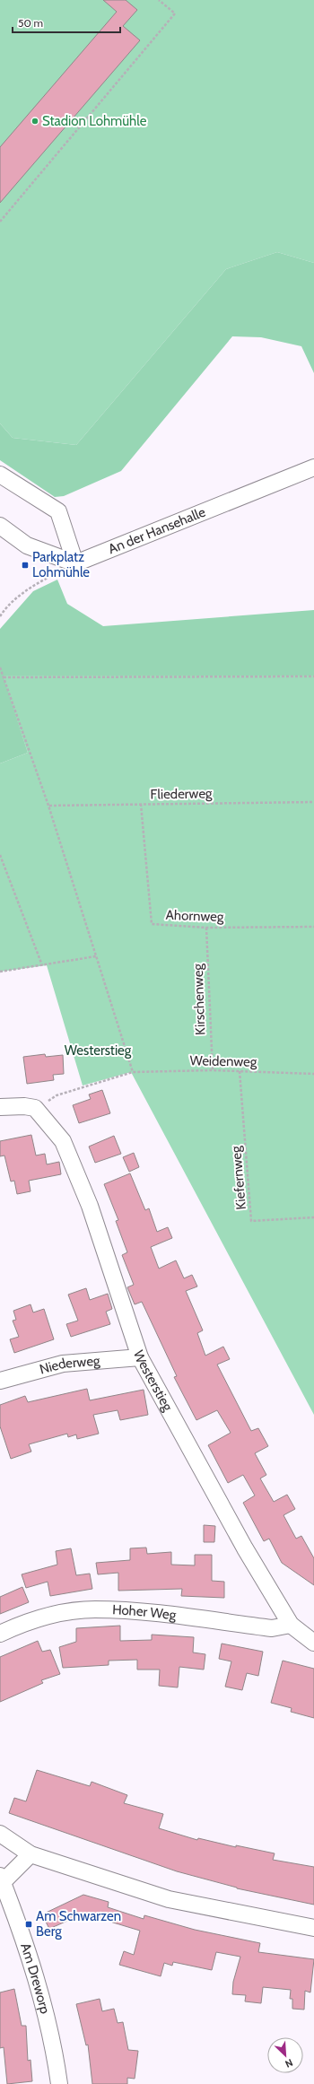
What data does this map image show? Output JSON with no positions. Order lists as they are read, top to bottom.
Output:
{
  "streets": {
    "street": [
      "An der Hansehalle",
      "Niederweg",
      "Westerstieg",
      "Hoher Weg",
      "Am Dreworp"
    ],
    "path": [
      "Fliederweg",
      "Ahornweg",
      "Kirschenweg",
      "Weidenweg",
      "Kiefernweg"
    ]
  },
  "crossings": [
    ["Fliederweg", "Ahornweg"],
    ["Ahornweg", "Kirschenweg"],
    ["Kirschenweg", "Weidenweg"],
    ["Weidenweg", "Kiefernweg"],
    ["Weidenweg", "Westerstieg"],
    ["Niederweg", "Westerstieg"],
    ["Westerstieg", "Hoher Weg"]
  ],
  "parks": ["Westerstieg"],
  "places": {
    "other": ["Stadion Lohmühle"],
    "transit": ["Parkplatz Lohmühle", "Am Schwarzen Berg"]
  },
  "scale_bar": "50 m",
  "north": "bottom right"
}
